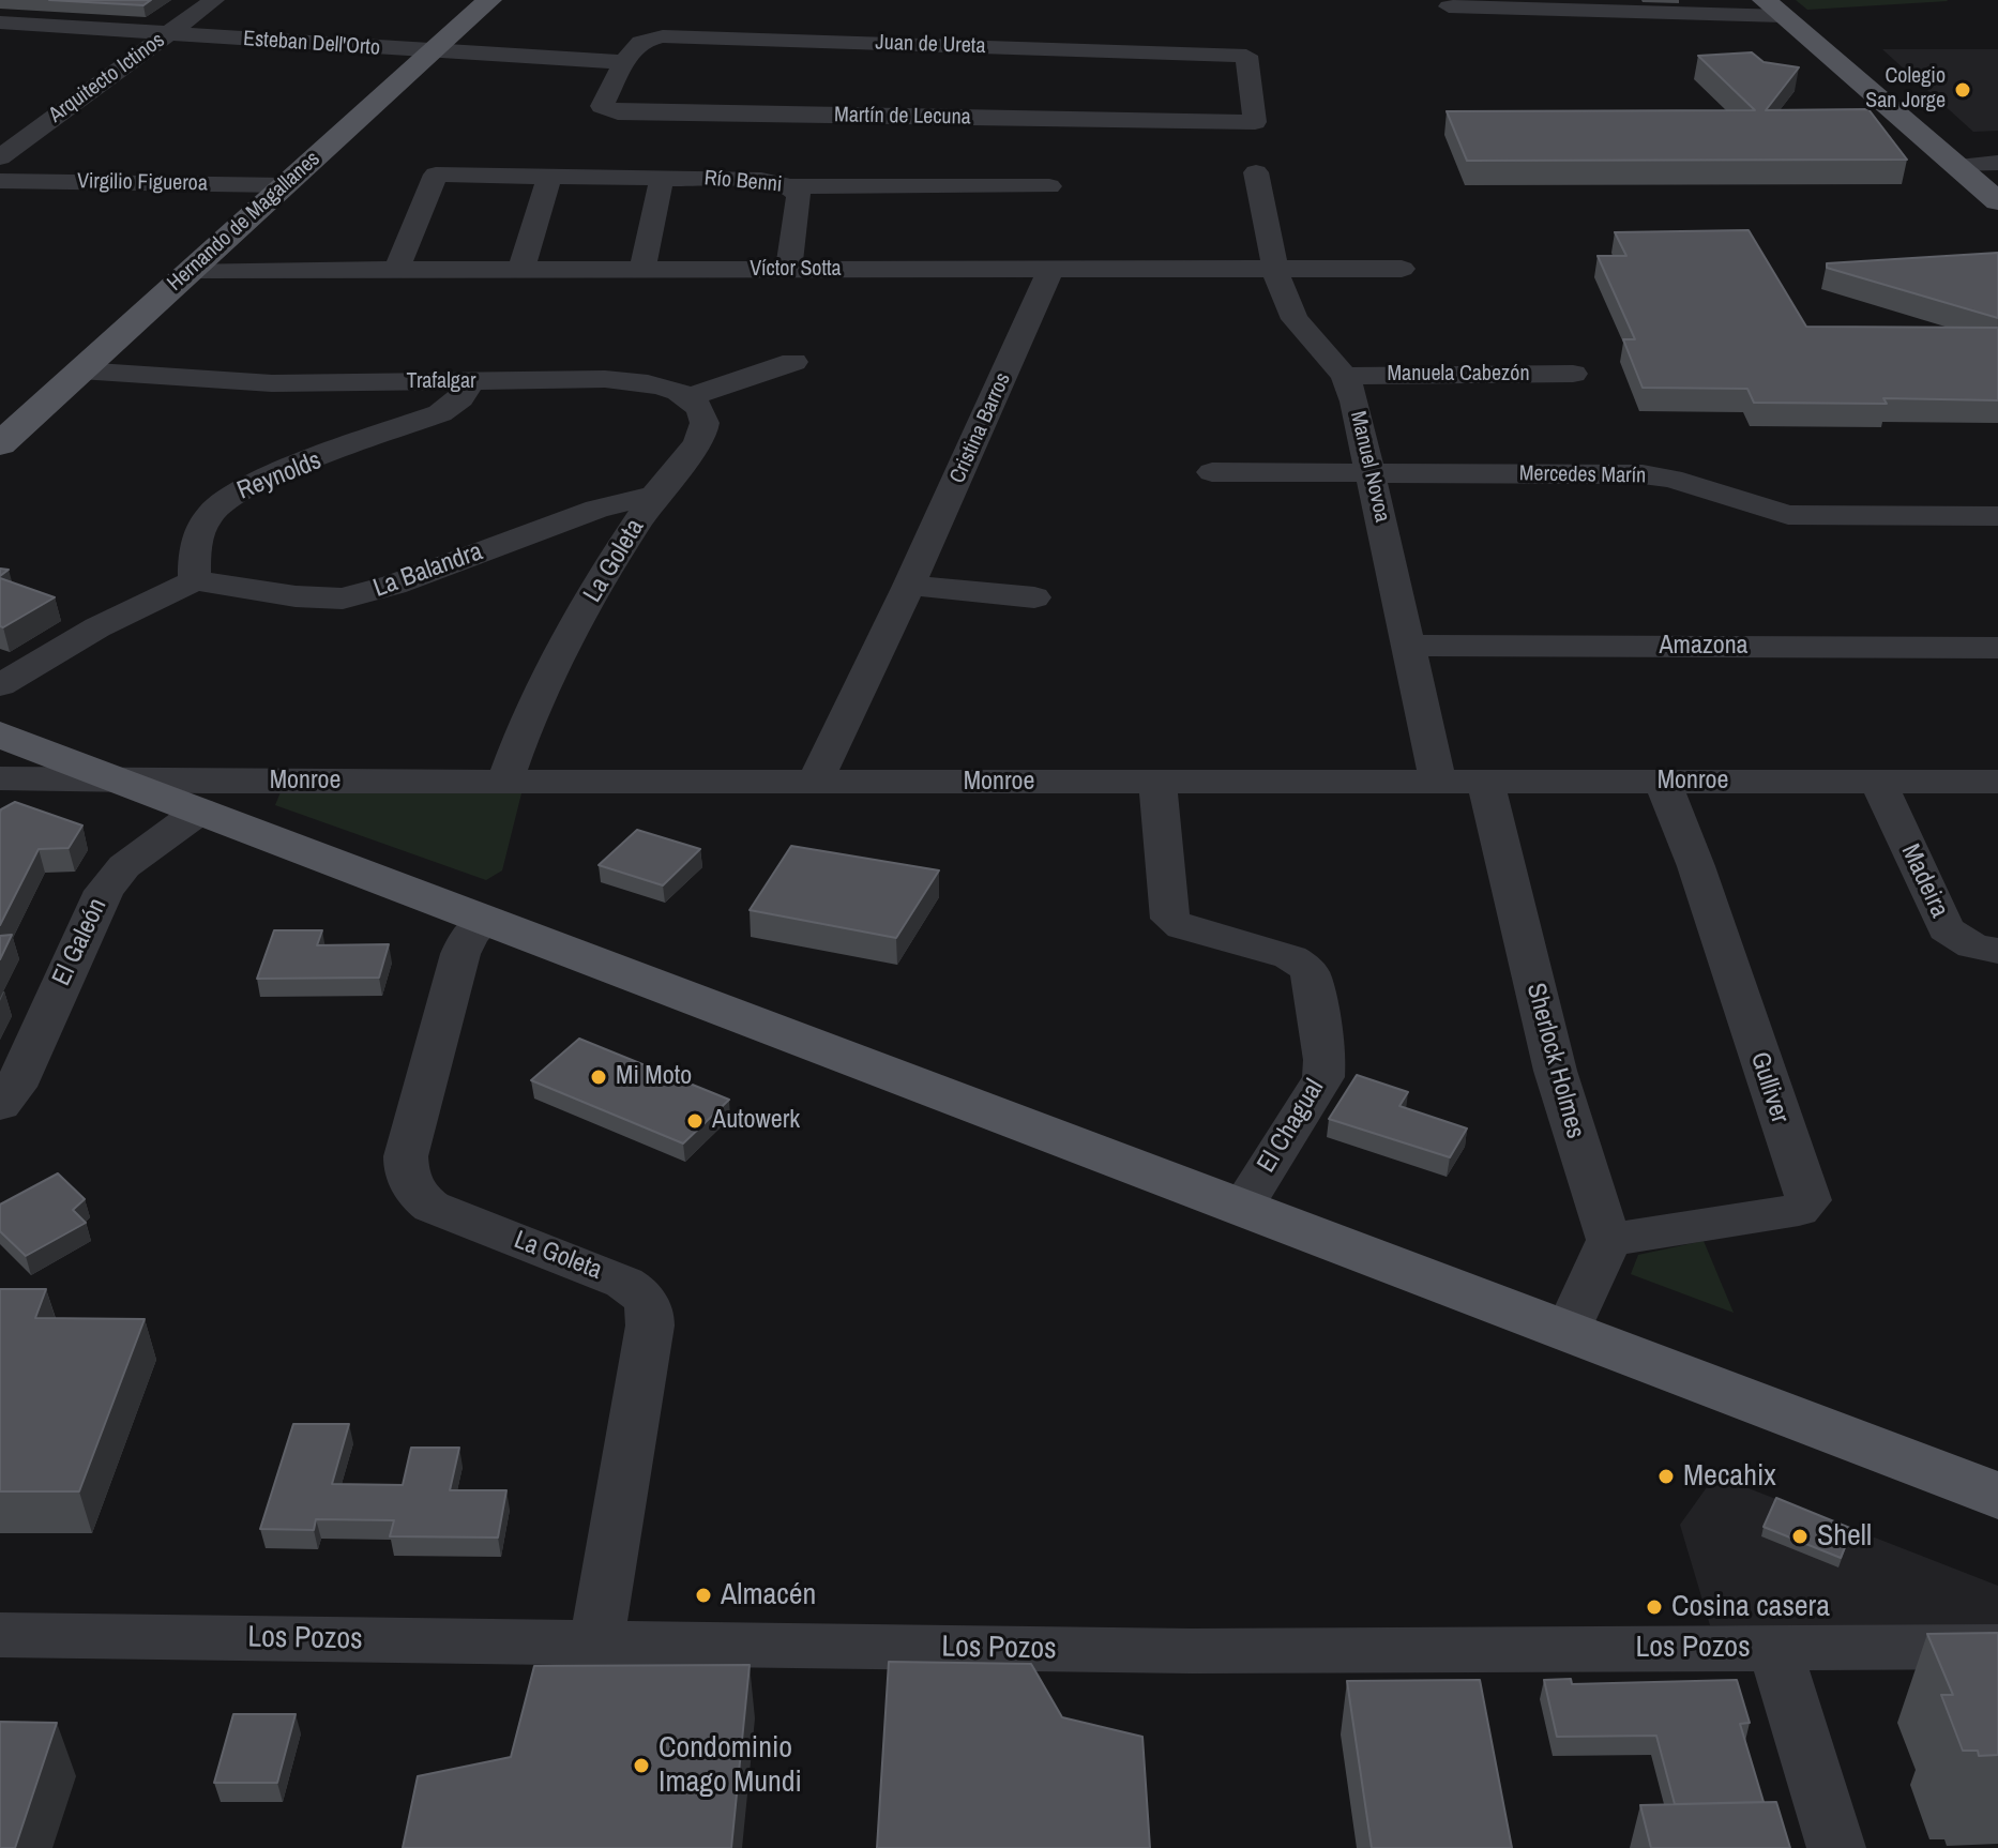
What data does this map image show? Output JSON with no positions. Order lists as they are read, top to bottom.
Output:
{
  "streets": {
    "main road": ["Hernando de Magallanes"],
    "street": [
      "Esteban Dell'Orto",
      "Juan de Ureta",
      "Arquitecto Ictinos",
      "Martín de Lecuna",
      "Río Benni",
      "Virgilio Figueroa",
      "Víctor Sotta",
      "Manuela Cabezón",
      "Trafalgar",
      "Cristina Barros",
      "Manuel Novoa",
      "Mercedes Marín",
      "Reynolds",
      "La Goleta",
      "La Balandra",
      "Amazona",
      "Monroe",
      "Madeira",
      "El Galeón",
      "Sherlock Holmes",
      "Gulliver",
      "El Chagual",
      "Los Pozos"
    ]
  },
  "crossings": [
    ["Esteban Dell'Orto", "Juan de Ureta"],
    ["Esteban Dell'Orto", "Arquitecto Ictinos"],
    ["Esteban Dell'Orto", "Martín de Lecuna"],
    ["Esteban Dell'Orto", "Hernando de Magallanes"],
    ["Juan de Ureta", "Martín de Lecuna"],
    ["Río Benni", "Víctor Sotta"],
    ["Virgilio Figueroa", "Hernando de Magallanes"],
    ["Hernando de Magallanes", "Víctor Sotta"],
    ["Hernando de Magallanes", "Trafalgar"],
    ["Víctor Sotta", "Cristina Barros"],
    ["Víctor Sotta", "Manuel Novoa"],
    ["Manuela Cabezón", "Manuel Novoa"],
    ["Trafalgar", "Reynolds"],
    ["Trafalgar", "La Goleta"],
    ["Cristina Barros", "Monroe"],
    ["Manuel Novoa", "Mercedes Marín"],
    ["Manuel Novoa", "Amazona"],
    ["Manuel Novoa", "Monroe"],
    ["Reynolds", "La Balandra"],
    ["La Goleta", "La Balandra"],
    ["La Goleta", "Monroe"],
    ["La Goleta", "Los Pozos"],
    ["Monroe", "Madeira"],
    ["Monroe", "Sherlock Holmes"],
    ["Monroe", "Gulliver"],
    ["Monroe", "El Chagual"],
    ["Sherlock Holmes", "Gulliver"]
  ],
  "places": [
    "Colegio San Jorge",
    "Mi Moto",
    "Autowerk",
    "Mecahix",
    "Shell",
    "Almacén",
    "Cosina casera",
    "Condominio Imago Mundi"
  ]
}
